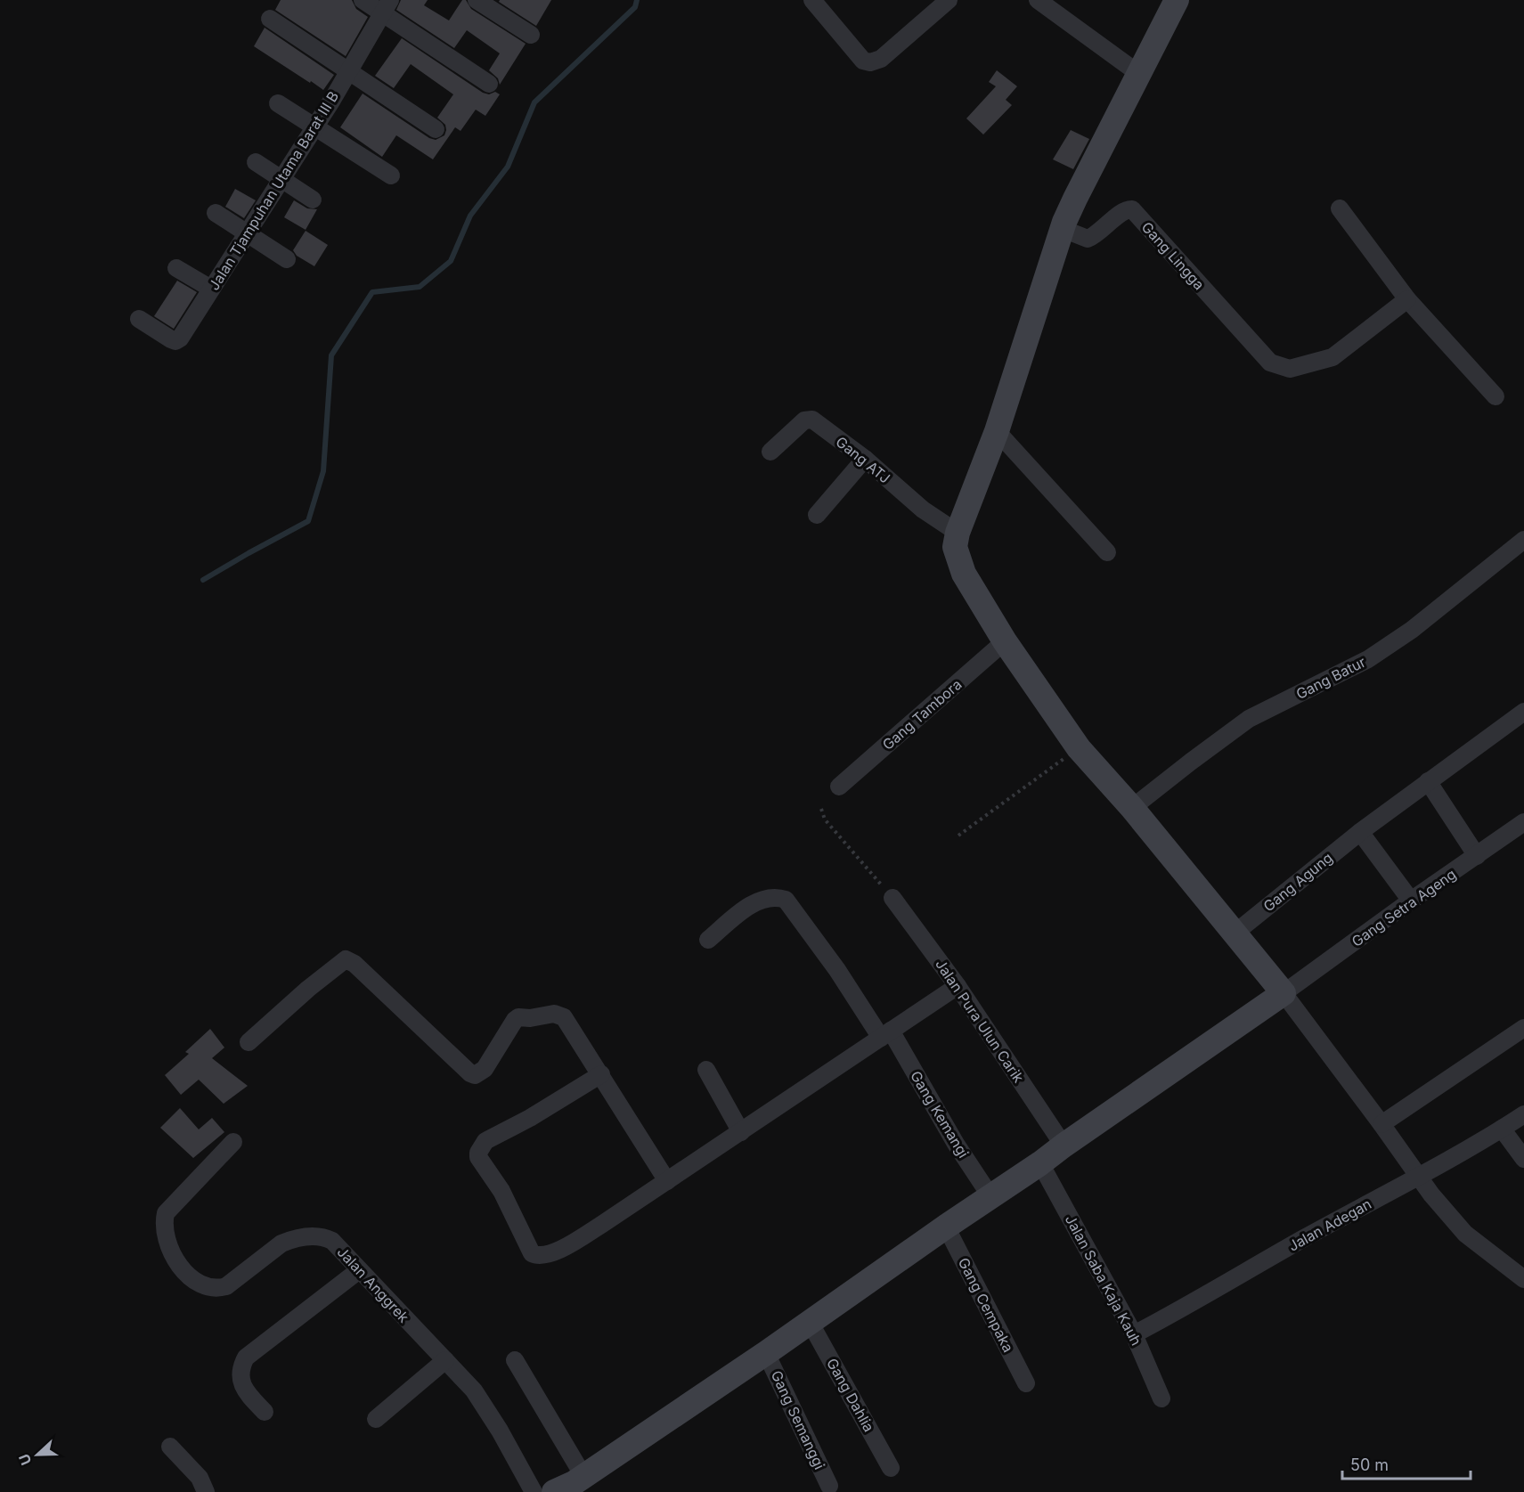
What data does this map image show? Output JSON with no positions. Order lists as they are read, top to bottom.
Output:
{
  "streets": {
    "street": [
      "Jalan Tjampuhan Utama Barat III B",
      "Gang Lingga",
      "Gang ATJ",
      "Gang Batur",
      "Gang Tambora",
      "Gang Agung",
      "Gang Setra Ageng",
      "Jalan Pura Ulun Carik",
      "Gang Kemangi",
      "Jalan Adegan",
      "Jalan Saba Kaja Kauh",
      "Jalan Anggrek",
      "Gang Cempaka",
      "Gang Dahlia",
      "Gang Semanggi"
    ]
  },
  "crossings": [
    ["Jalan Adegan", "Jalan Saba Kaja Kauh"]
  ],
  "scale_bar": "50 m",
  "north": "left"
}
